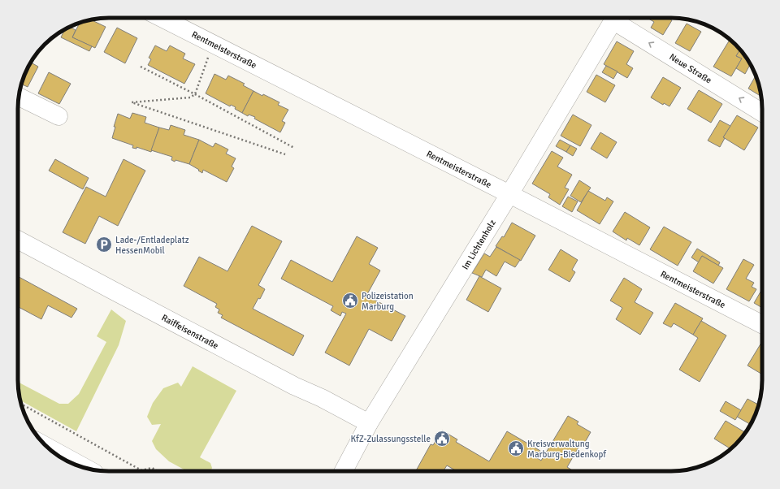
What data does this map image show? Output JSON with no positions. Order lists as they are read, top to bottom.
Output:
{
  "streets": {
    "street": [
      "Rentmeisterstraße",
      "Neue Straße",
      "Im Lichtenholz",
      "Raiffeisenstraße"
    ]
  },
  "crossings": [
    ["Rentmeisterstraße", "Im Lichtenholz"],
    ["Im Lichtenholz", "Raiffeisenstraße"]
  ],
  "one_way": ["Neue Straße"],
  "places": {
    "parking": ["Lade-/Entladeplatz HessenMobil"],
    "public building": ["Polizeistation Marburg", "KfZ-Zulassungsstelle", "Kreisverwaltung Marburg-Biedenkopf"]
  }
}
